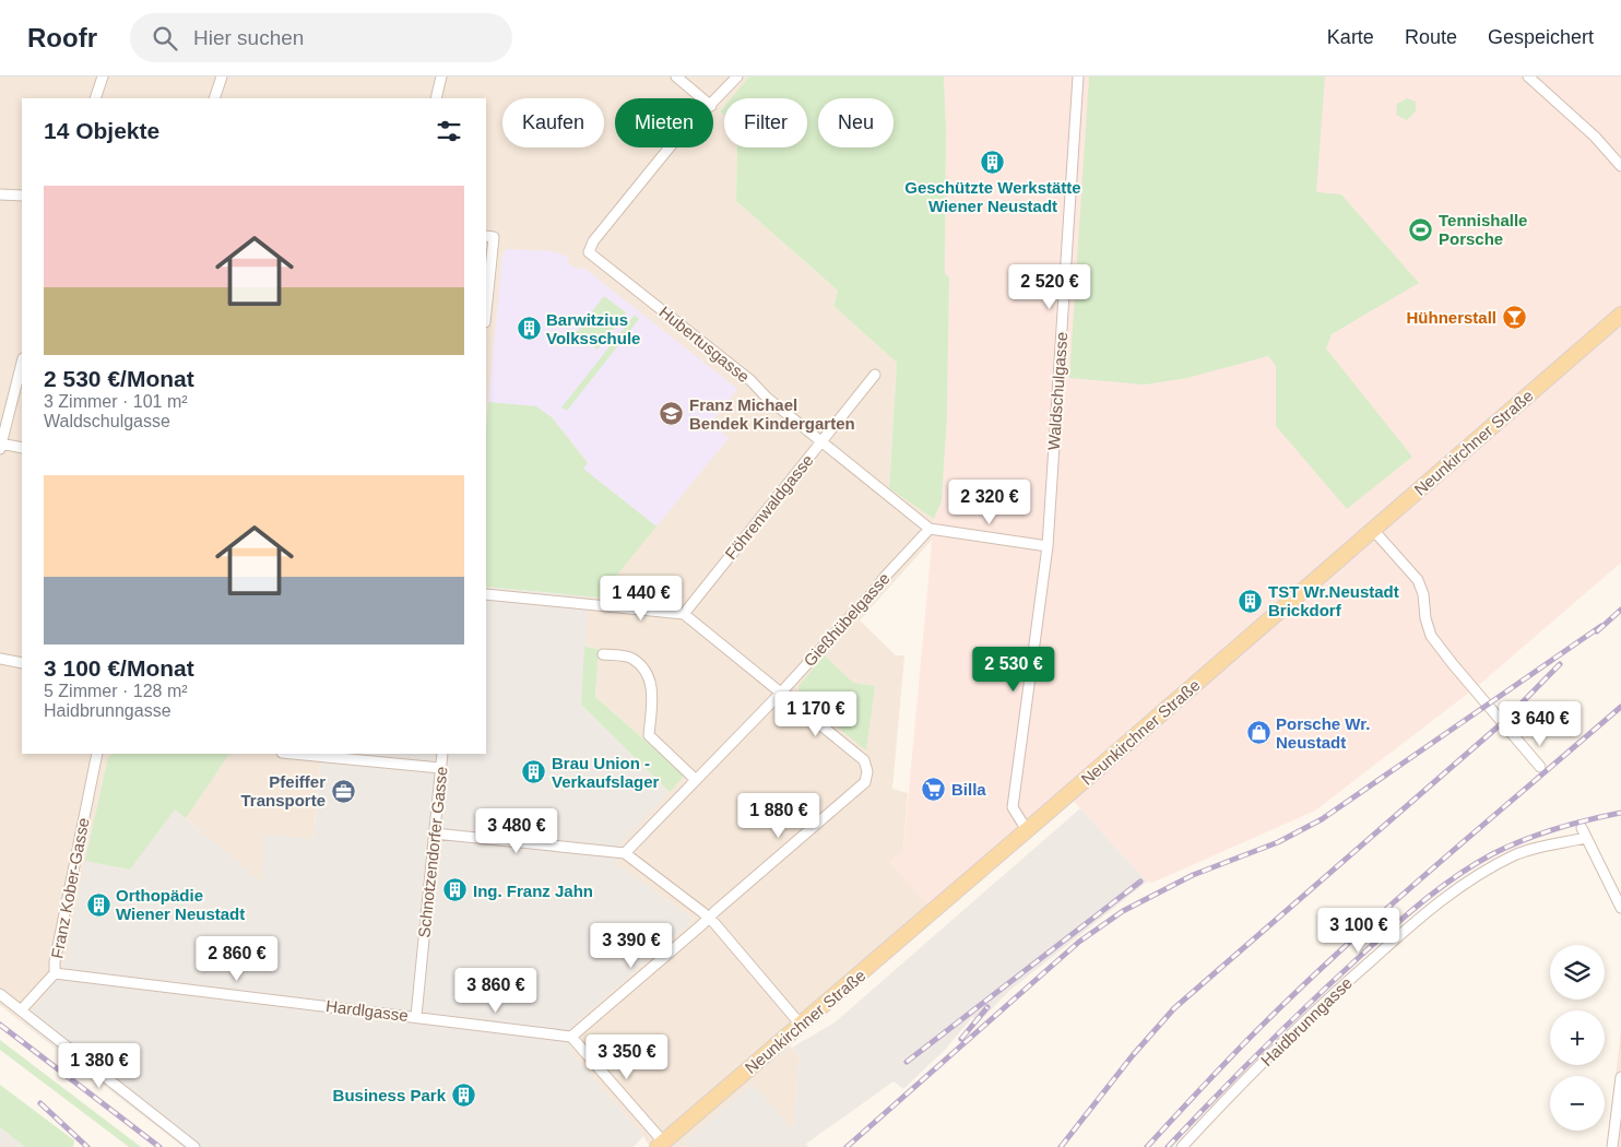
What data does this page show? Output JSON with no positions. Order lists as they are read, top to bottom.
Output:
{
  "streets": {
    "main road": ["Neunkirchner Straße"],
    "street": [
      "Hubertusgasse",
      "Waldschulgasse",
      "Föhrenwaldgasse",
      "Gießhübelgasse",
      "Schnotzendorfer Gasse",
      "Franz Kober-Gasse",
      "Hardlgasse",
      "Haidbrunngasse"
    ]
  },
  "crossings": [
    ["Hubertusgasse", "Föhrenwaldgasse"],
    ["Hubertusgasse", "Gießhübelgasse"],
    ["Waldschulgasse", "Neunkirchner Straße"],
    ["Schnotzendorfer Gasse", "Hardlgasse"],
    ["Franz Kober-Gasse", "Hardlgasse"]
  ],
  "places": {
    "building": [
      "Geschützte Werkstätte Wiener Neustadt",
      "Barwitzius Volksschule",
      "TST Wr.Neustadt Brickdorf",
      "Brau Union - Verkaufslager",
      "Ing. Franz Jahn",
      "Orthopädie Wiener Neustadt",
      "Business Park"
    ],
    "sports": ["Tennishalle Porsche"],
    "bar": ["Hühnerstall"],
    "school or university": ["Franz Michael Bendek Kindergarten"],
    "shop": ["Porsche Wr. Neustadt"],
    "supermarket": ["Billa"],
    "office": ["Pfeiffer Transporte"]
  },
  "page": {
    "header": "Roofr",
    "search": "Hier suchen",
    "nav": ["Karte", "Route", "Gespeichert"],
    "chip": [
      "Kaufen",
      "Mieten",
      "Filter",
      "Neu"
    ],
    "heading": "14 Objekte",
    "list": [
      {
        "name": "2 530 €/Monat",
        "note": "3 Zimmer · 101 m² · Waldschulgasse"
      },
      {
        "name": "3 100 €/Monat",
        "note": "5 Zimmer · 128 m² · Haidbrunngasse"
      }
    ],
    "price": [
      "2 520 €",
      "2 320 €",
      "1 440 €",
      "2 530 €",
      "1 170 €",
      "3 640 €",
      "1 880 €",
      "3 480 €",
      "3 100 €",
      "3 390 €",
      "2 860 €",
      "3 860 €",
      "3 350 €",
      "1 380 €"
    ],
    "map_buttons": ["+", "−"]
  }
}
